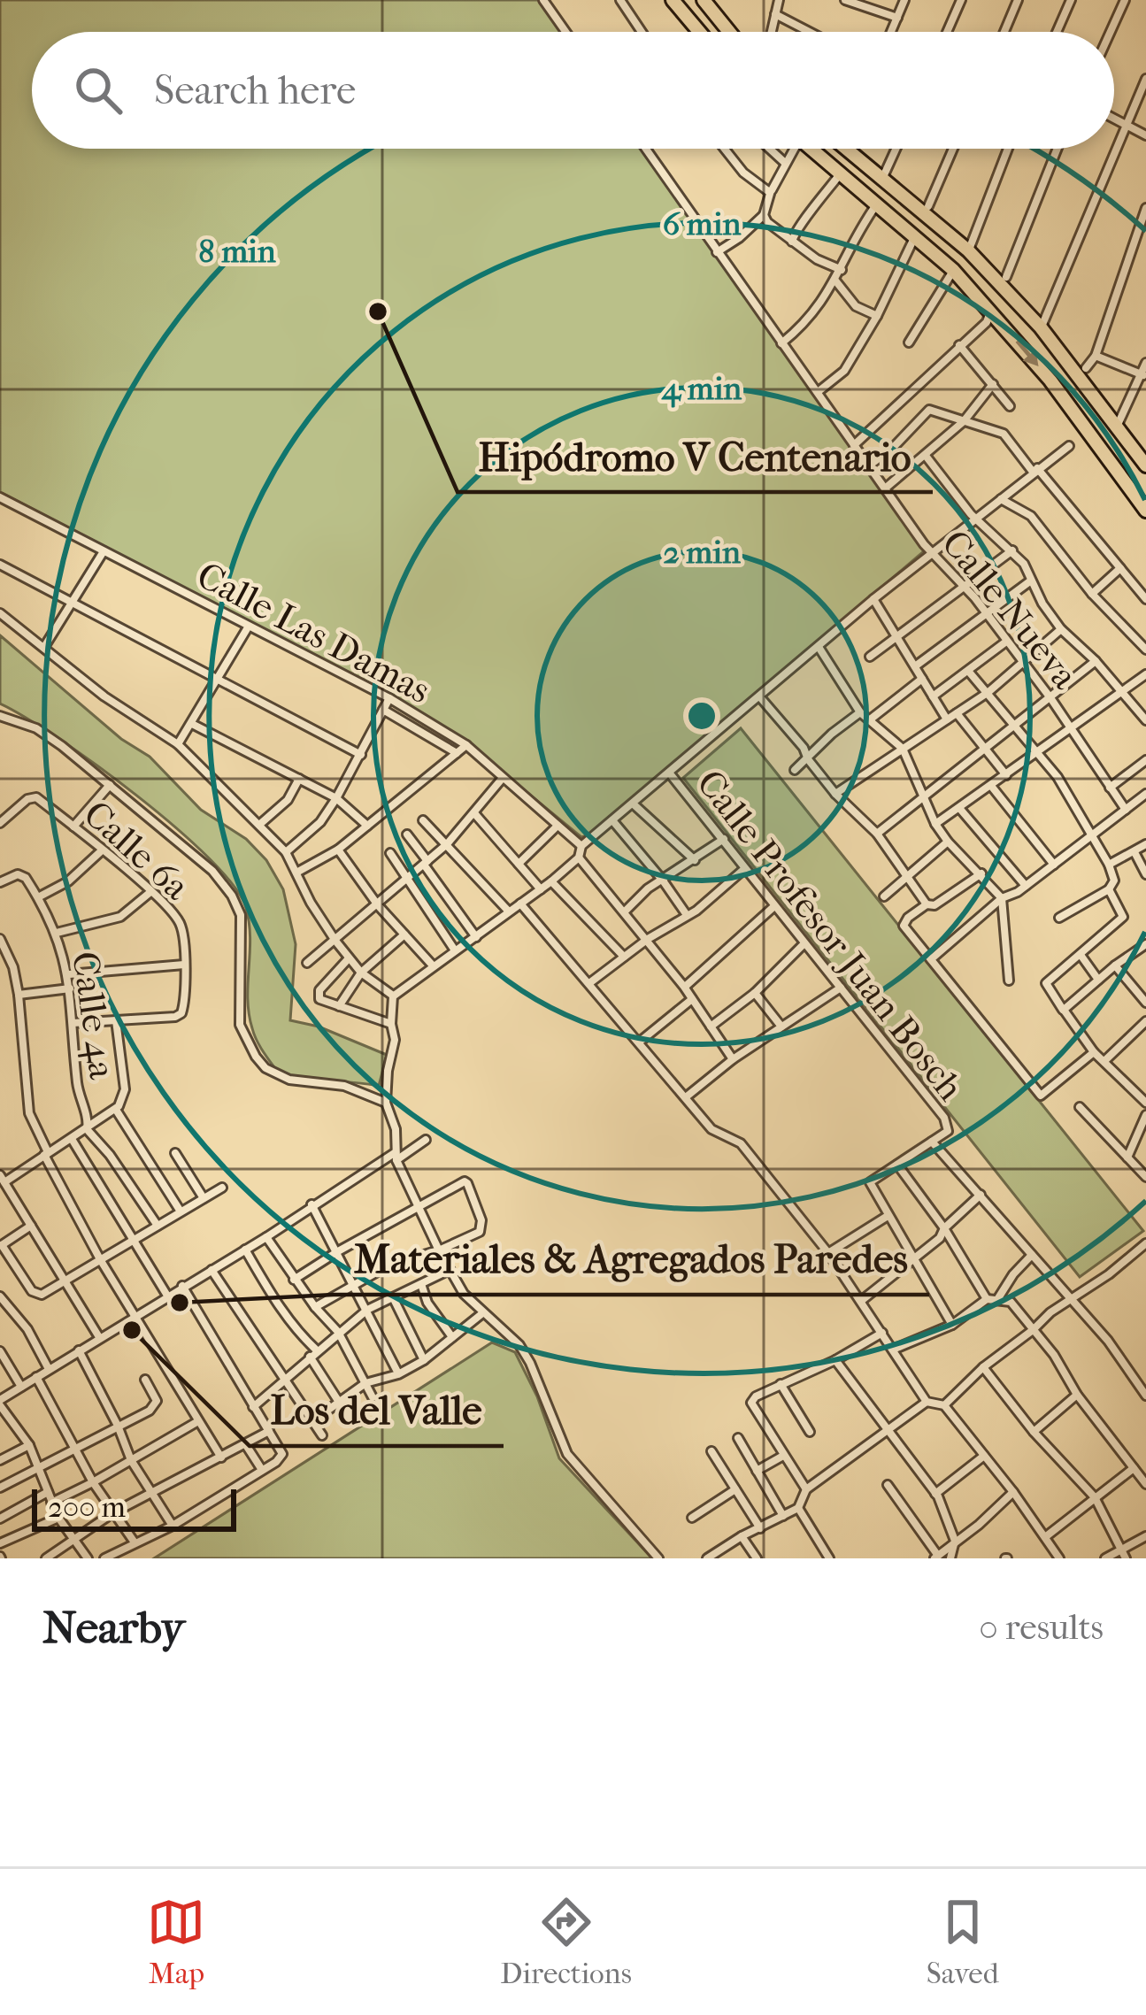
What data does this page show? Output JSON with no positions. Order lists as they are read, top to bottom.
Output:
{
  "streets": {
    "street": [
      "Calle Nueva",
      "Calle Las Damas",
      "Calle 6a",
      "Calle Profesor Juan Bosch",
      "Calle 4a"
    ]
  },
  "places": ["Hipódromo V Centenario", "Materiales & Agregados Paredes", "Los del Valle"],
  "scale_bar": "200 m",
  "page": {
    "search": "Search here",
    "scale": "200 m",
    "heading": ["Nearby", "0 results"],
    "nav": ["Map", "Directions", "Saved"]
  },
  "rings": [
    "6 min",
    "8 min",
    "4 min",
    "2 min"
  ]
}
